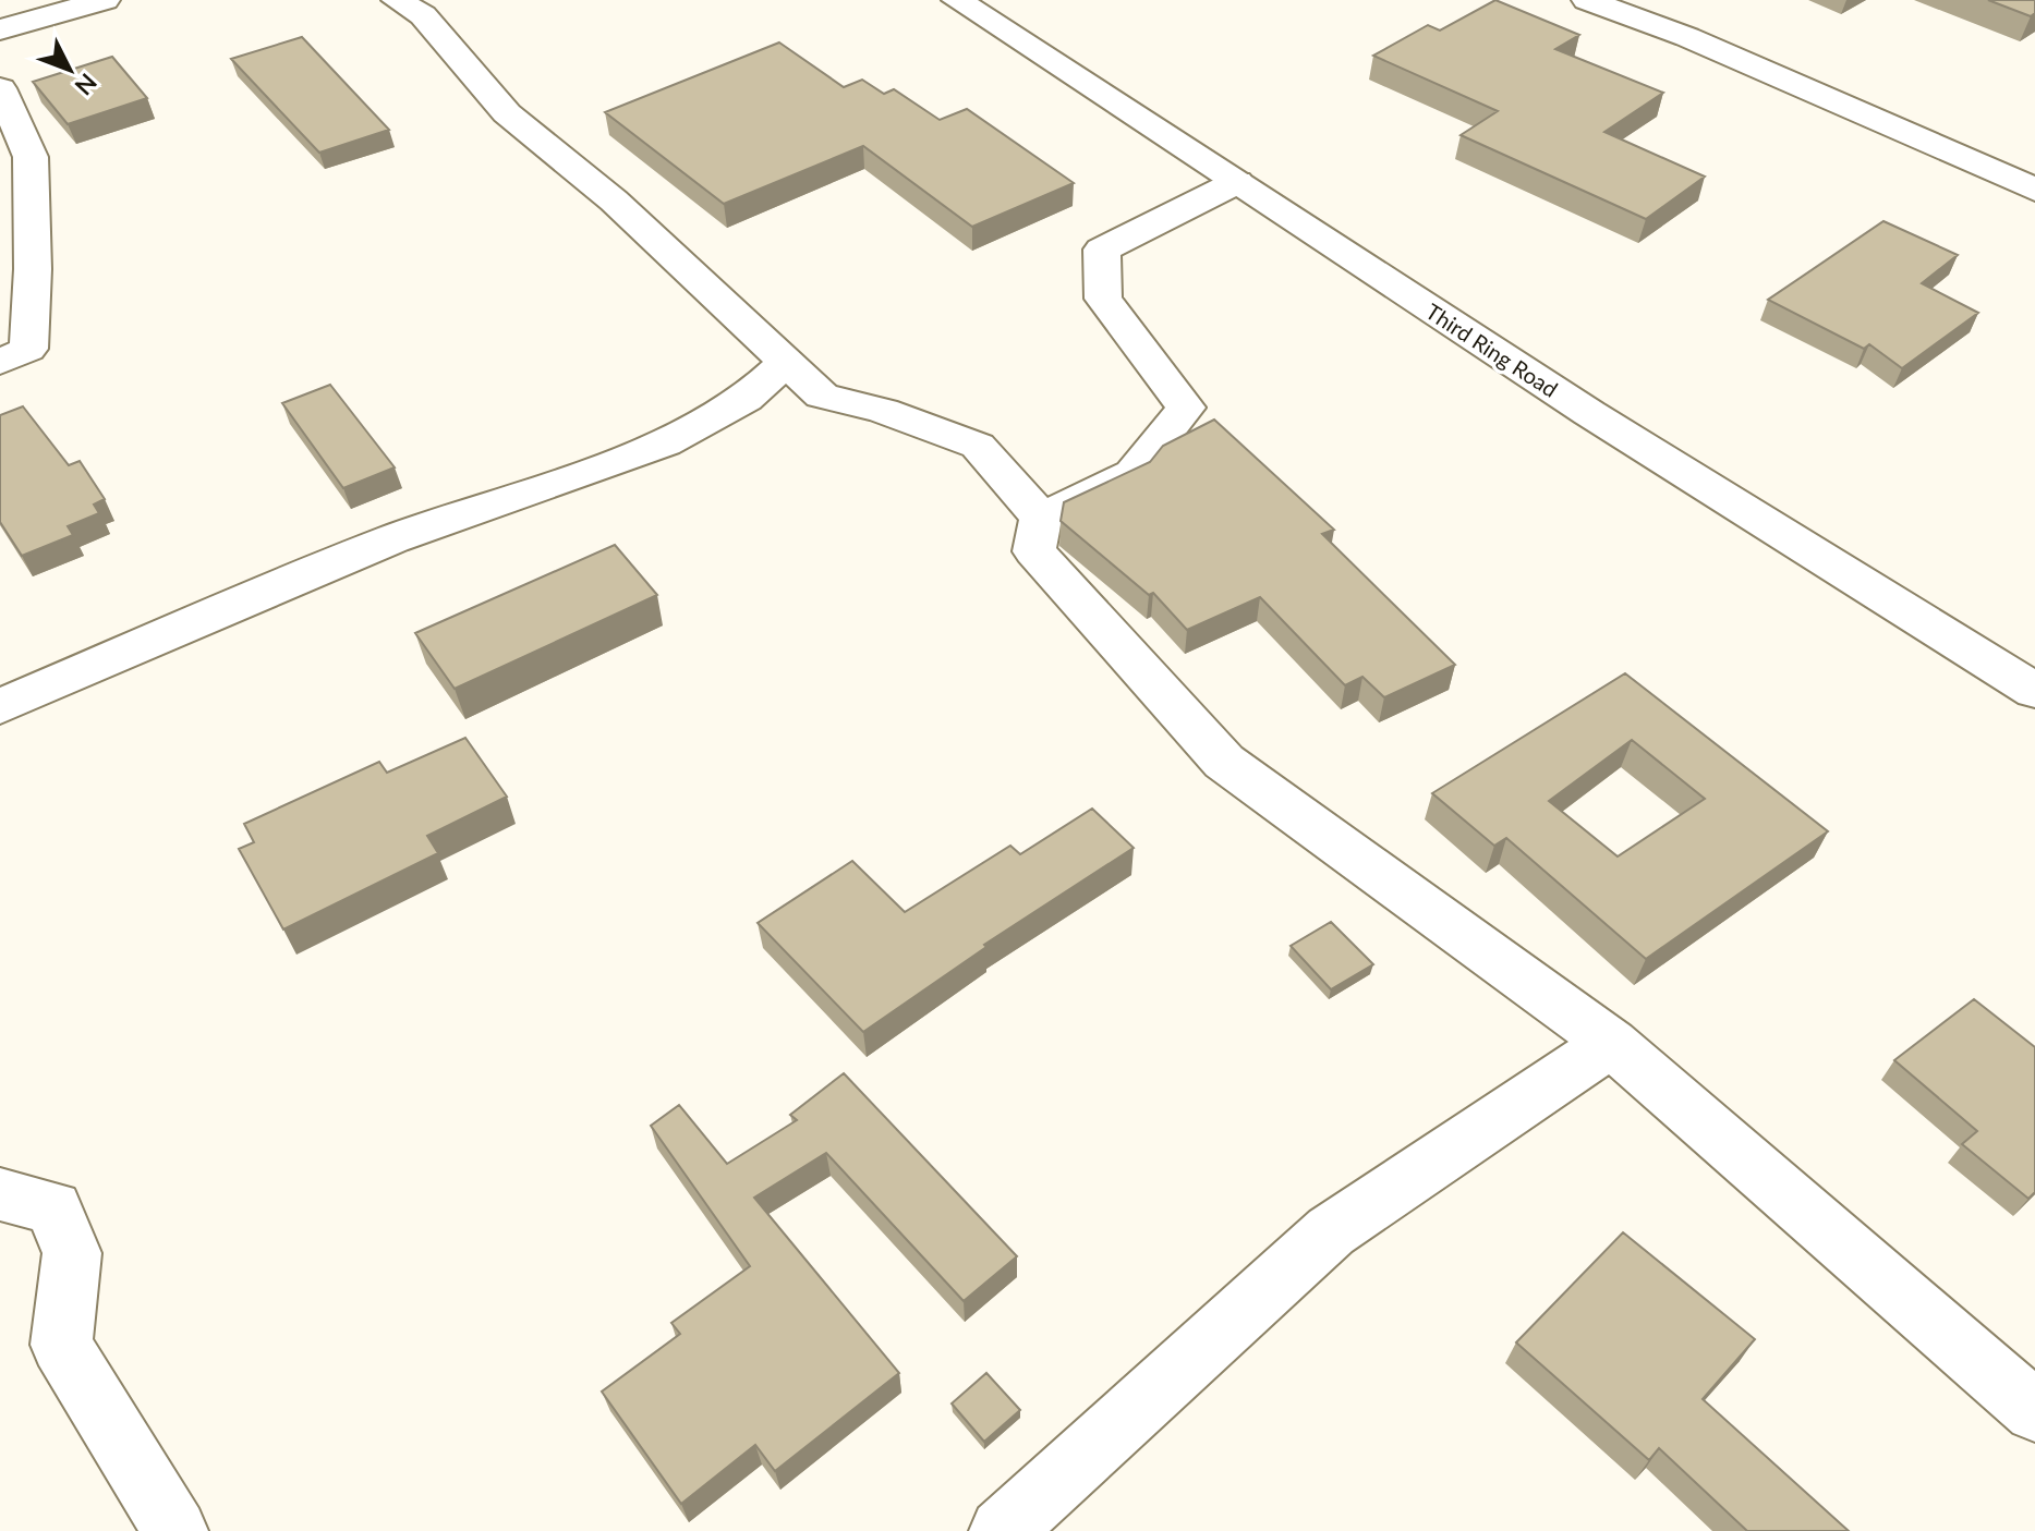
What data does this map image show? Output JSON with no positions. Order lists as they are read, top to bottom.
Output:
{
  "streets": {
    "street": ["Third Ring Road"]
  },
  "north": "bottom right"
}
